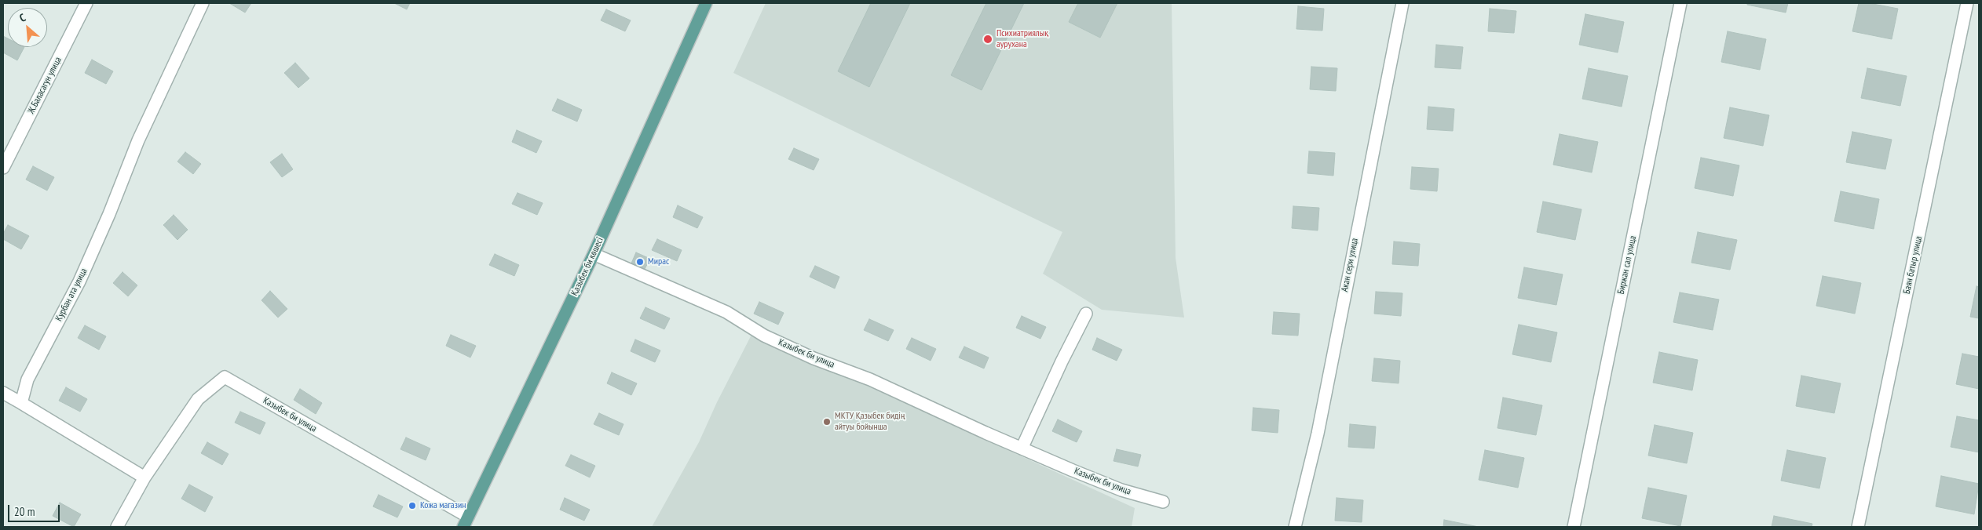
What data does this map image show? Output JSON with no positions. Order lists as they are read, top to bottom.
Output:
{
  "streets": {
    "main road": ["Қазыбек би көшесі"],
    "street": [
      "Ж.Баласагун улица",
      "Акан сери улица",
      "Биржан сал улица",
      "Баян батыр улица",
      "Курбан ата улица",
      "Казыбек би улица"
    ]
  },
  "crossings": [
    ["Қазыбек би көшесі", "Казыбек би улица"]
  ],
  "places": [
    "Психиатриялық аурухана",
    "Мирас",
    "МКТУ Қазыбек бидің айтуы бойынша",
    "Кожа магазин"
  ],
  "scale_bar": "20 m",
  "north": "top left"
}
